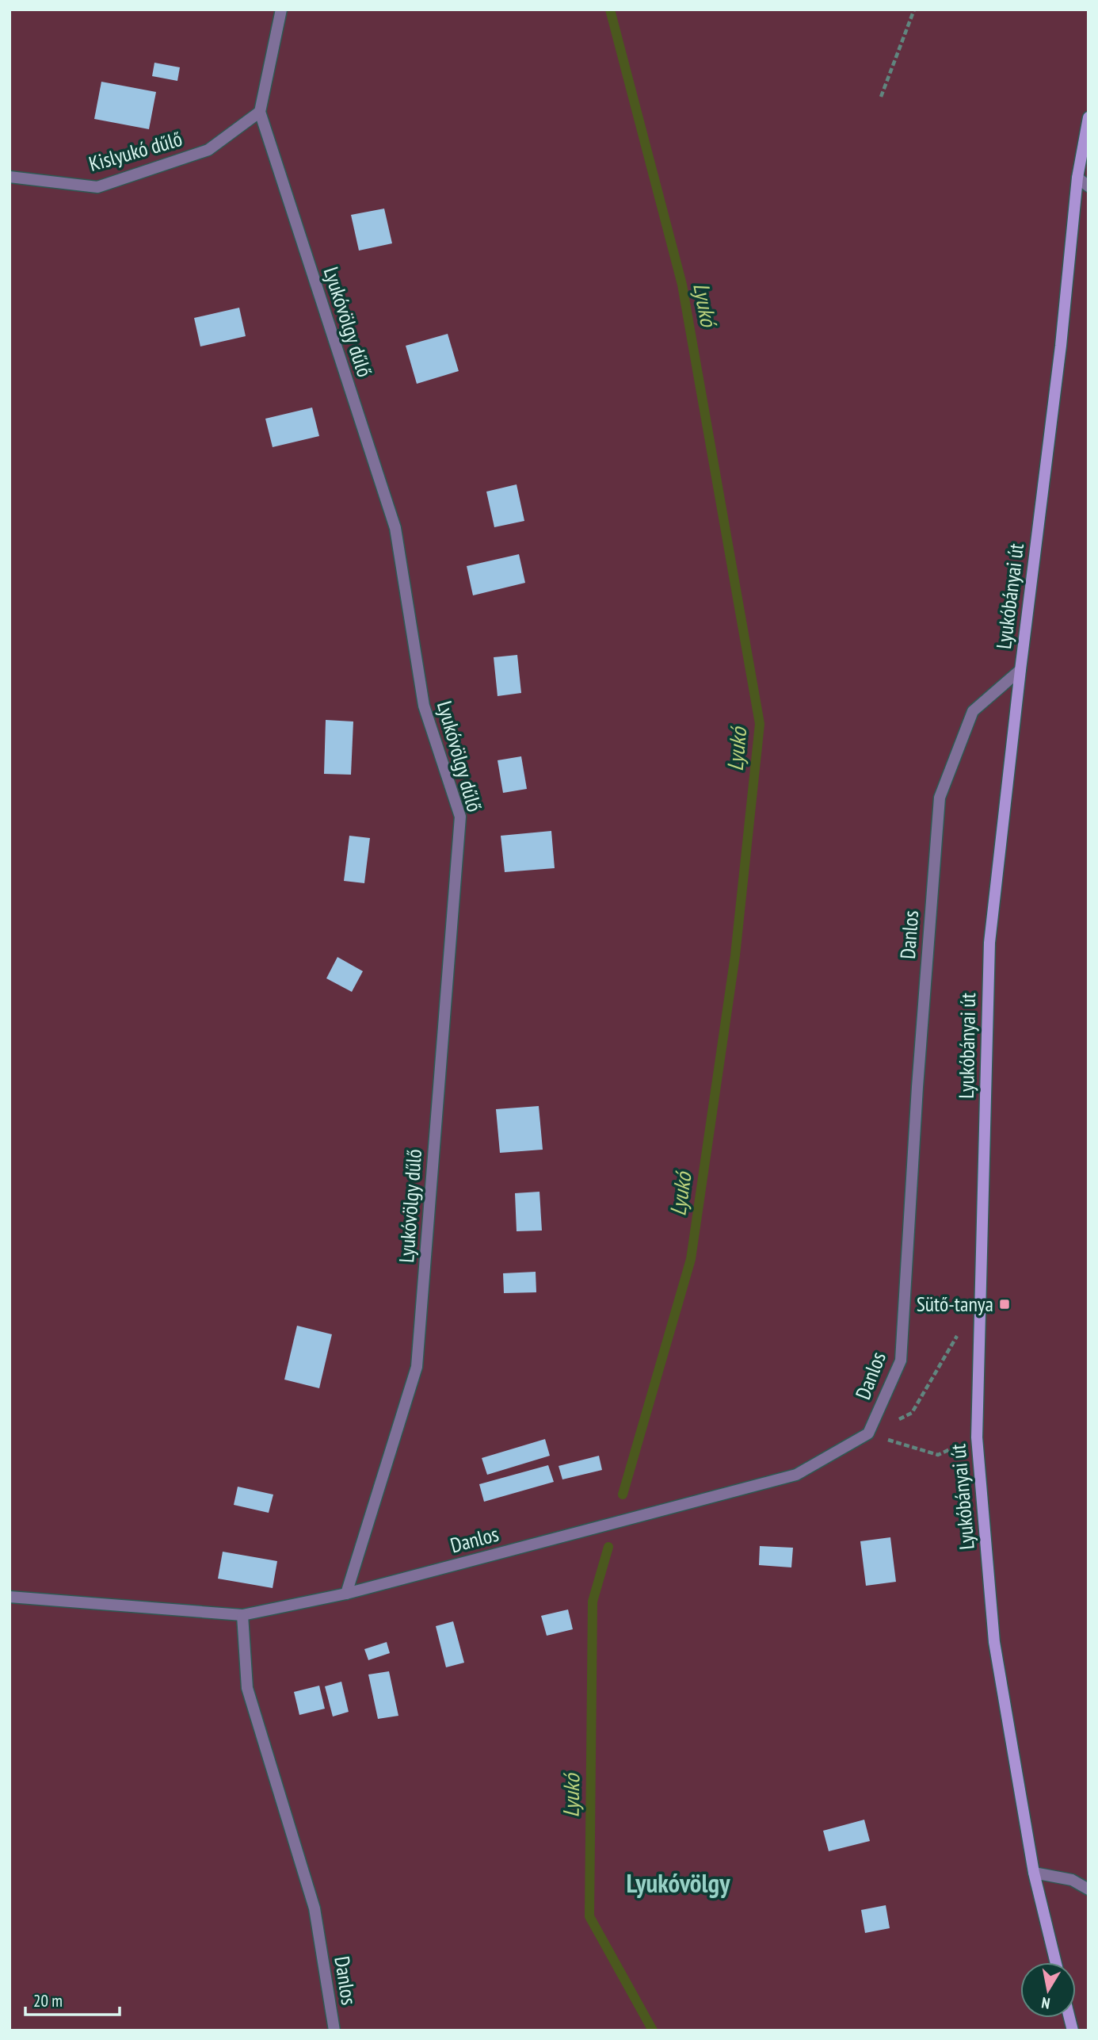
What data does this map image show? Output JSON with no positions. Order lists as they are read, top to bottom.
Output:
{
  "streets": {
    "main road": ["Lyukóbányai út"],
    "street": ["Kislyukó dűlő", "Lyukóvölgy dűlő", "Danlos"]
  },
  "crossings": [
    ["Kislyukó dűlő", "Lyukóvölgy dűlő"],
    ["Lyukóvölgy dűlő", "Danlos"],
    ["Lyukóbányai út", "Danlos"]
  ],
  "districts": ["Lyukóvölgy"],
  "water": ["Lyukó"],
  "places": {
    "transit": ["Sütő-tanya"]
  },
  "scale_bar": "20 m",
  "north": "bottom"
}
